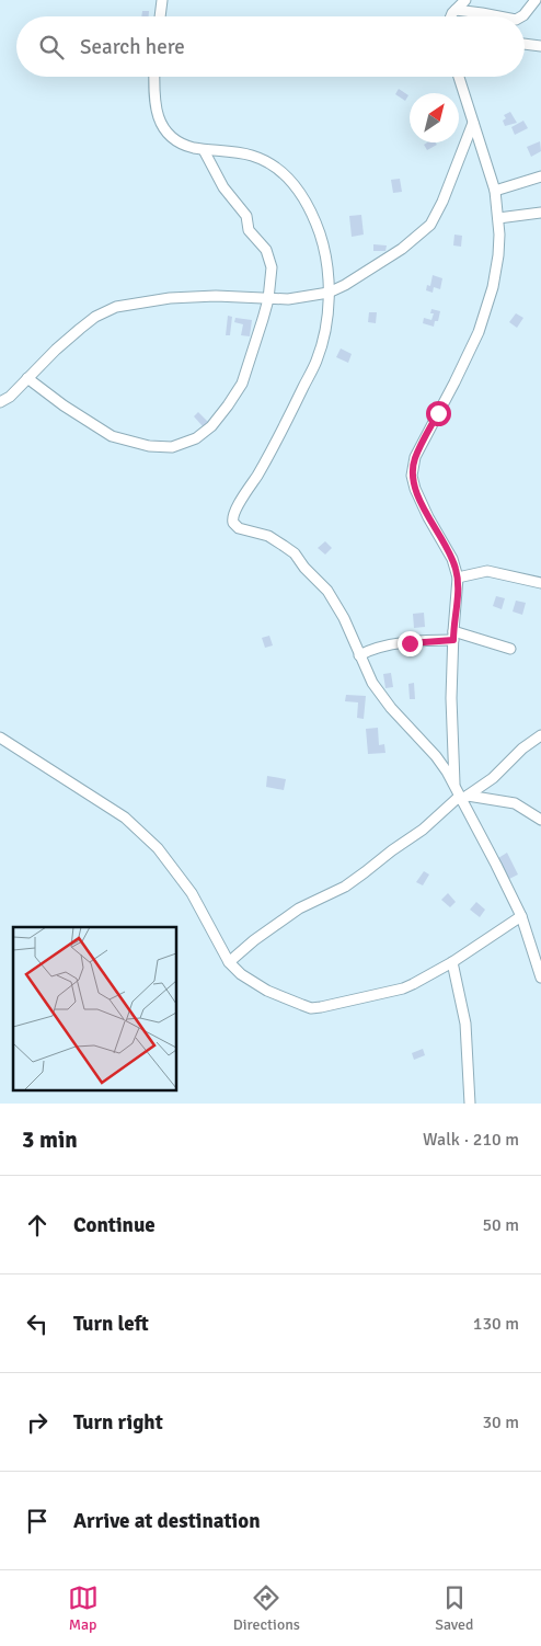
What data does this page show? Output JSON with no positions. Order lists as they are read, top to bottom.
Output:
{
  "north": "top right",
  "page": {
    "search": "Search here",
    "heading": ["3 min", "Walk · 210 m"],
    "list": [
      ["Continue", "50 m"],
      ["Turn left", "130 m"],
      ["Turn right", "30 m"],
      "Arrive at destination"
    ],
    "nav": ["Map", "Directions", "Saved"]
  }
}
